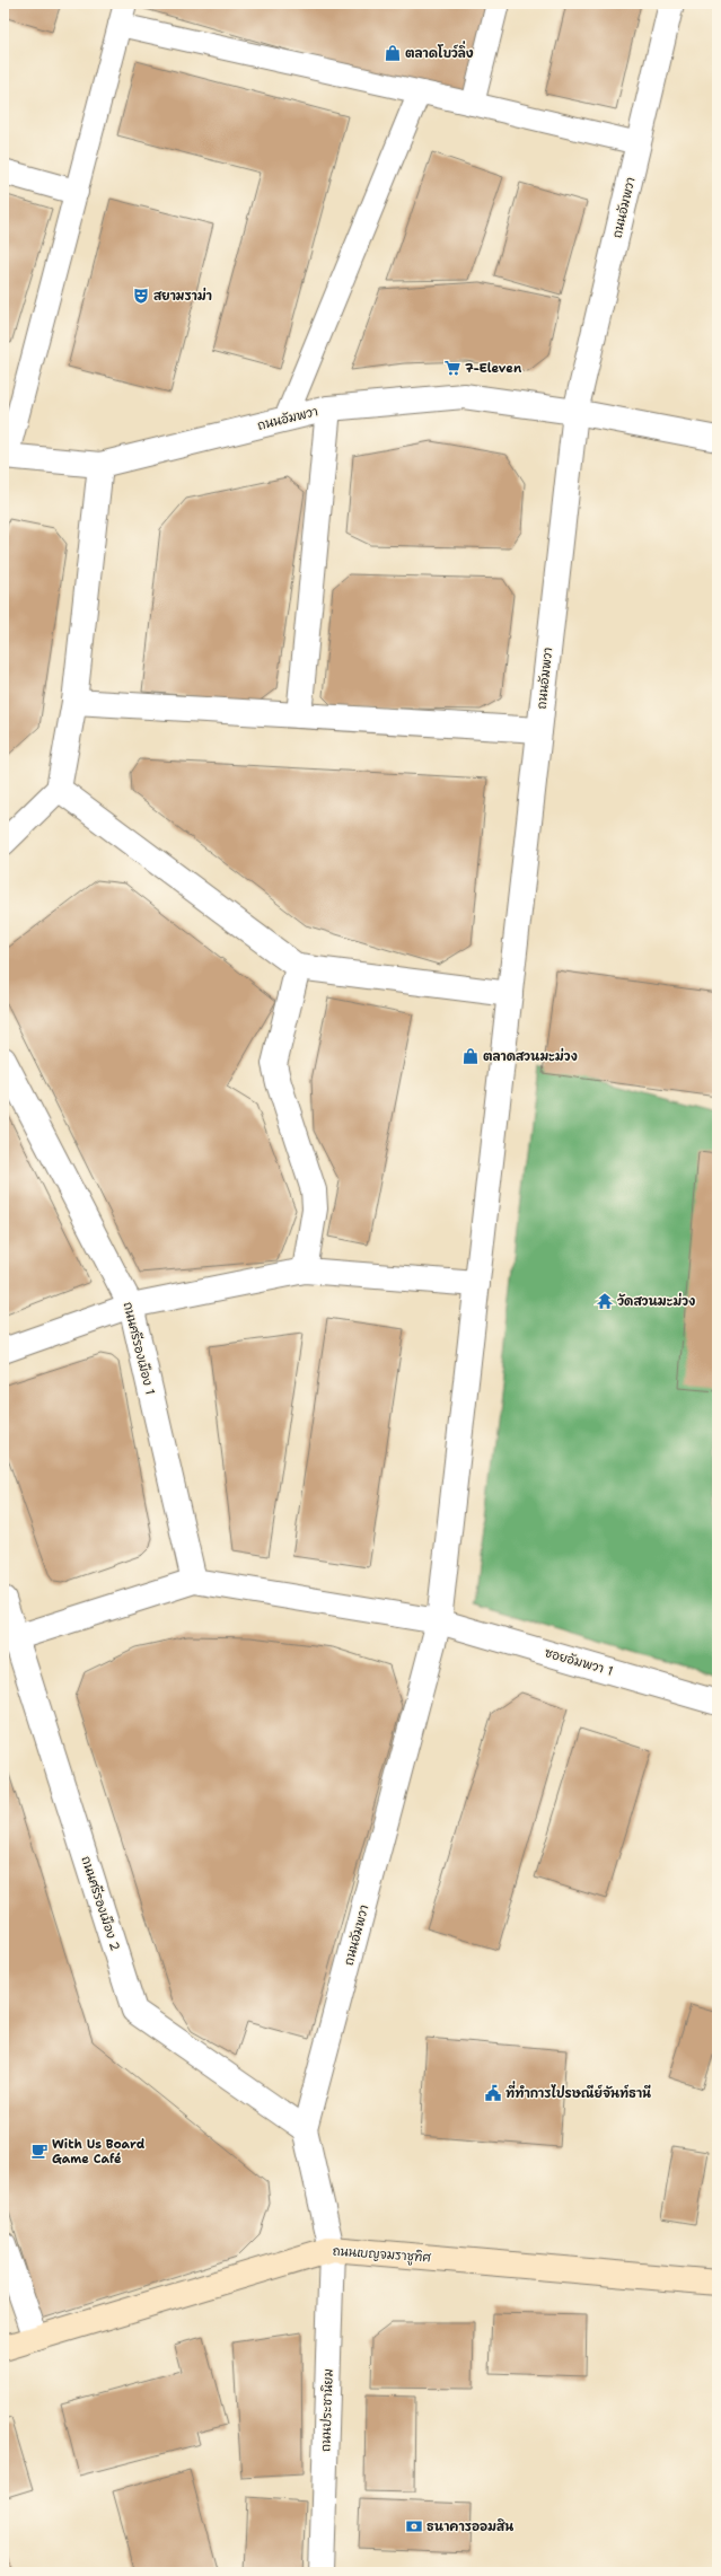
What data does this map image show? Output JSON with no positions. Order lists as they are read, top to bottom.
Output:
{
  "streets": {
    "street": [
      "ถนนอัมพวา",
      "ถนนศรีรองเมือง 1",
      "ซอยอัมพวา 1",
      "ถนนศรีรองเมือง 2",
      "ถนนเบญจมราชูทิศ",
      "ถนนประชานิยม"
    ]
  },
  "crossings": [
    ["ถนนอัมพวา", "ซอยอัมพวา 1"],
    ["ถนนอัมพวา", "ถนนศรีรองเมือง 2"],
    ["ถนนอัมพวา", "ถนนเบญจมราชูทิศ"],
    ["ถนนอัมพวา", "ถนนประชานิยม"],
    ["ถนนศรีรองเมือง 1", "ซอยอัมพวา 1"],
    ["ถนนเบญจมราชูทิศ", "ถนนประชานิยม"]
  ],
  "places": {
    "shop": ["ตลาดโบว์ลิ่ง", "ตลาดสวนมะม่วง"],
    "theatre": ["สยามราม่า"],
    "supermarket": ["7-Eleven"],
    "temple": ["วัดสวนมะม่วง"],
    "public building": ["ที่ทำการไปรษณีย์จันท์ธานี"],
    "cafe": ["With Us Board Game Café"],
    "bank": ["ธนาคารออมสิน"]
  }
}
